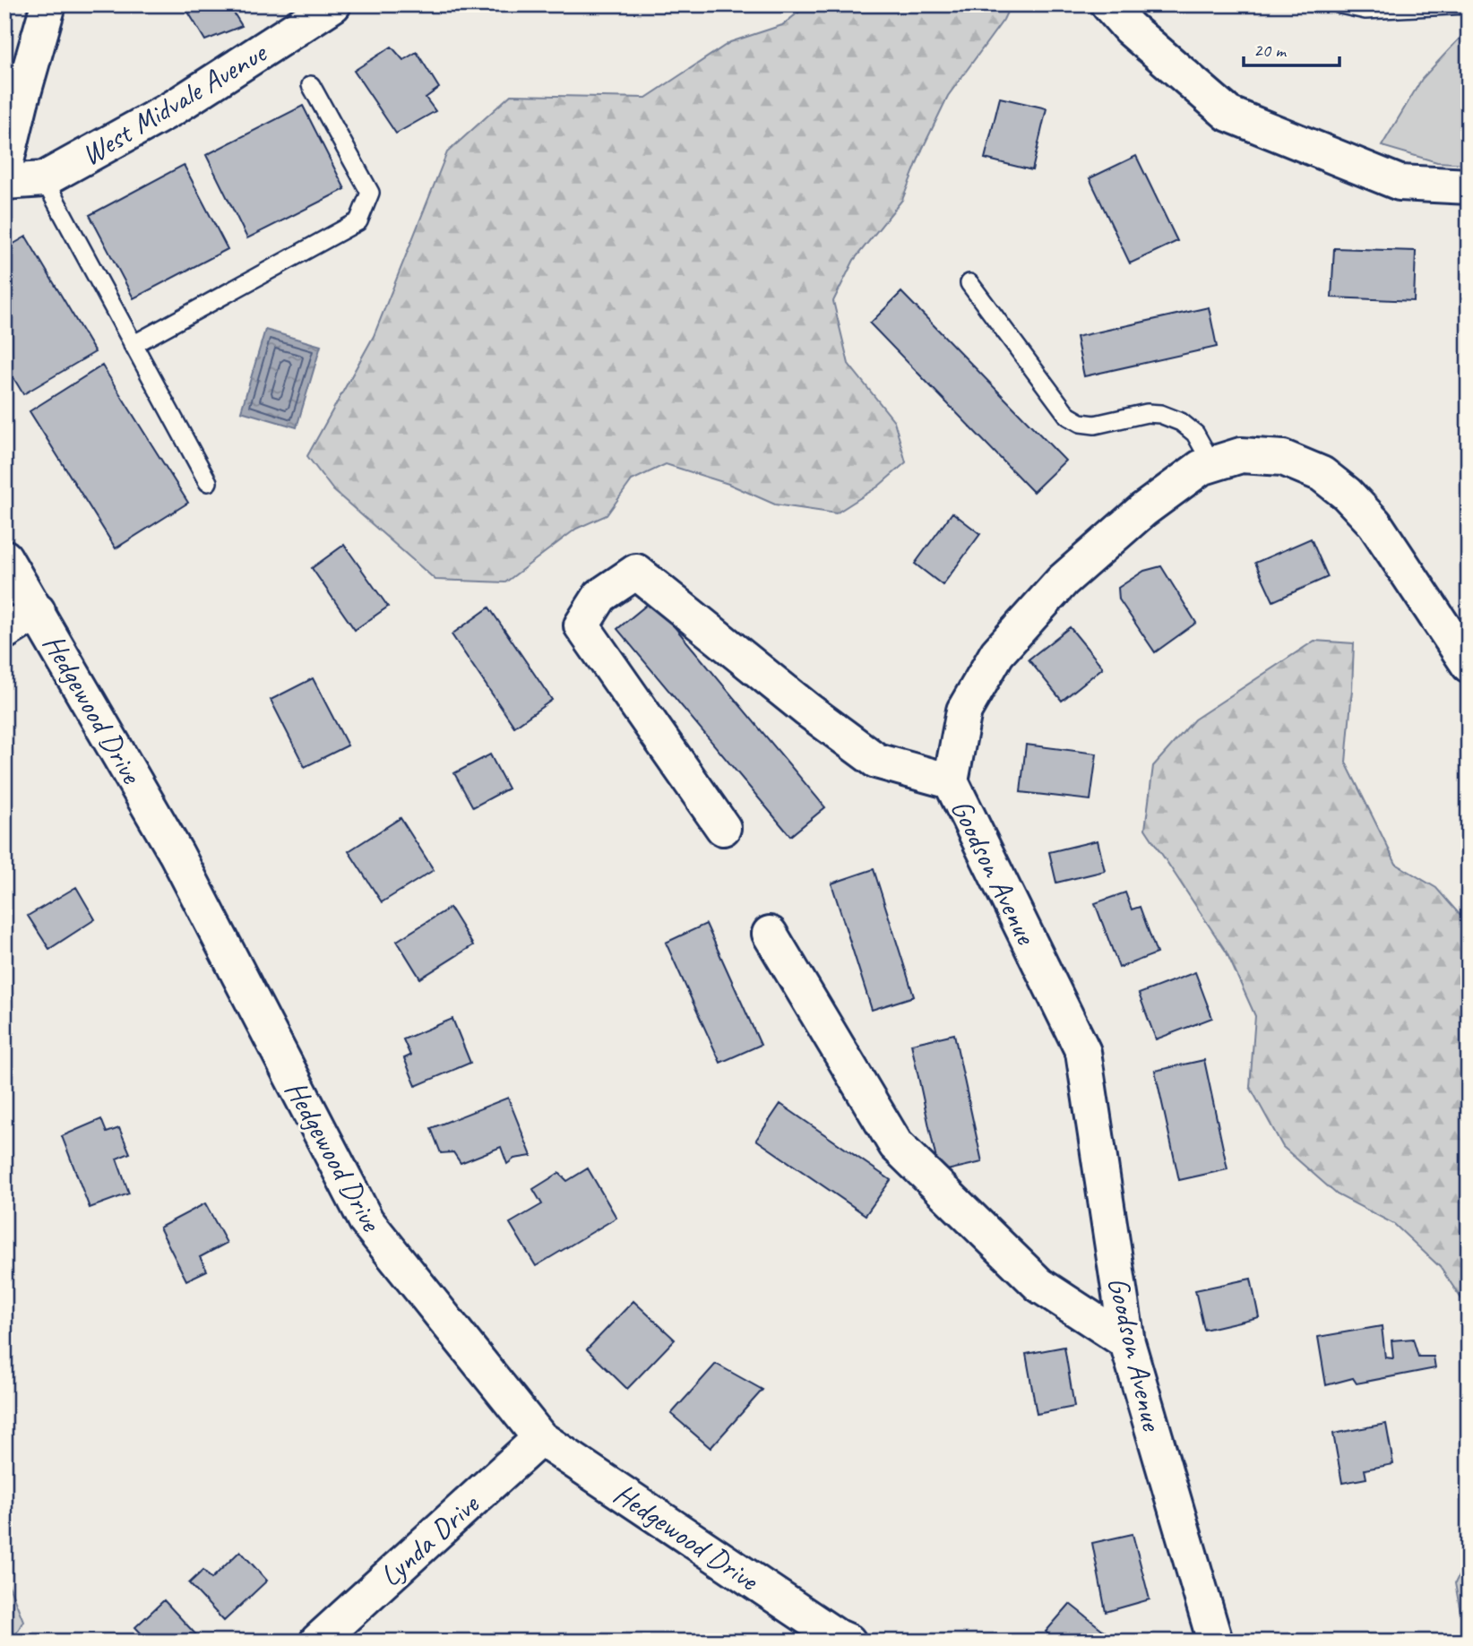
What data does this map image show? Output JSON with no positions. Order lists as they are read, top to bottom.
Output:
{
  "streets": {
    "street": [
      "West Midvale Avenue",
      "Hedgewood Drive",
      "Goodson Avenue",
      "Lynda Drive"
    ]
  },
  "crossings": [
    ["Hedgewood Drive", "Lynda Drive"]
  ],
  "scale_bar": "20 m"
}
